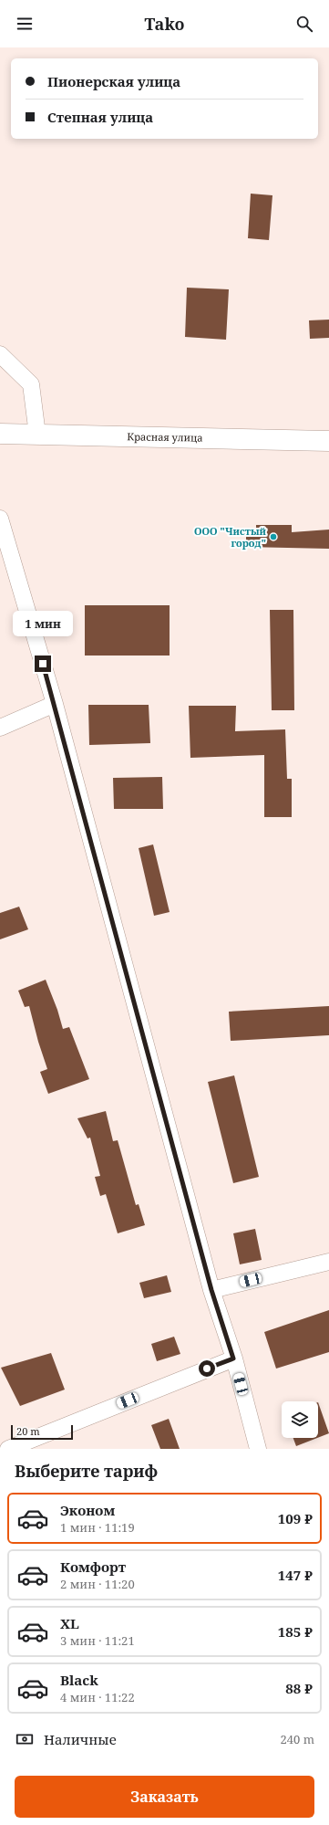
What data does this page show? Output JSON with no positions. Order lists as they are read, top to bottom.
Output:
{
  "streets": {
    "main road": ["Красная улица"]
  },
  "places": ["ООО \"Чистый город\""],
  "scale_bar": "20 m",
  "page": {
    "header": "Tako",
    "banner": ["Пионерская улица", "Степная улица"],
    "bubble": "1 мин",
    "scale": "20 m",
    "heading": "Выберите тариф",
    "list": [
      {
        "name": "Эконом",
        "note": "1 мин · 11:19",
        "value": "109 ₽"
      },
      {
        "name": "Комфорт",
        "note": "2 мин · 11:20",
        "value": "147 ₽"
      },
      {
        "name": "XL",
        "note": "3 мин · 11:21",
        "value": "185 ₽"
      },
      {
        "name": "Black",
        "note": "4 мин · 11:22",
        "value": "88 ₽"
      }
    ],
    "pay": ["Наличные", "240 m"],
    "buttons": "Заказать"
  }
}
